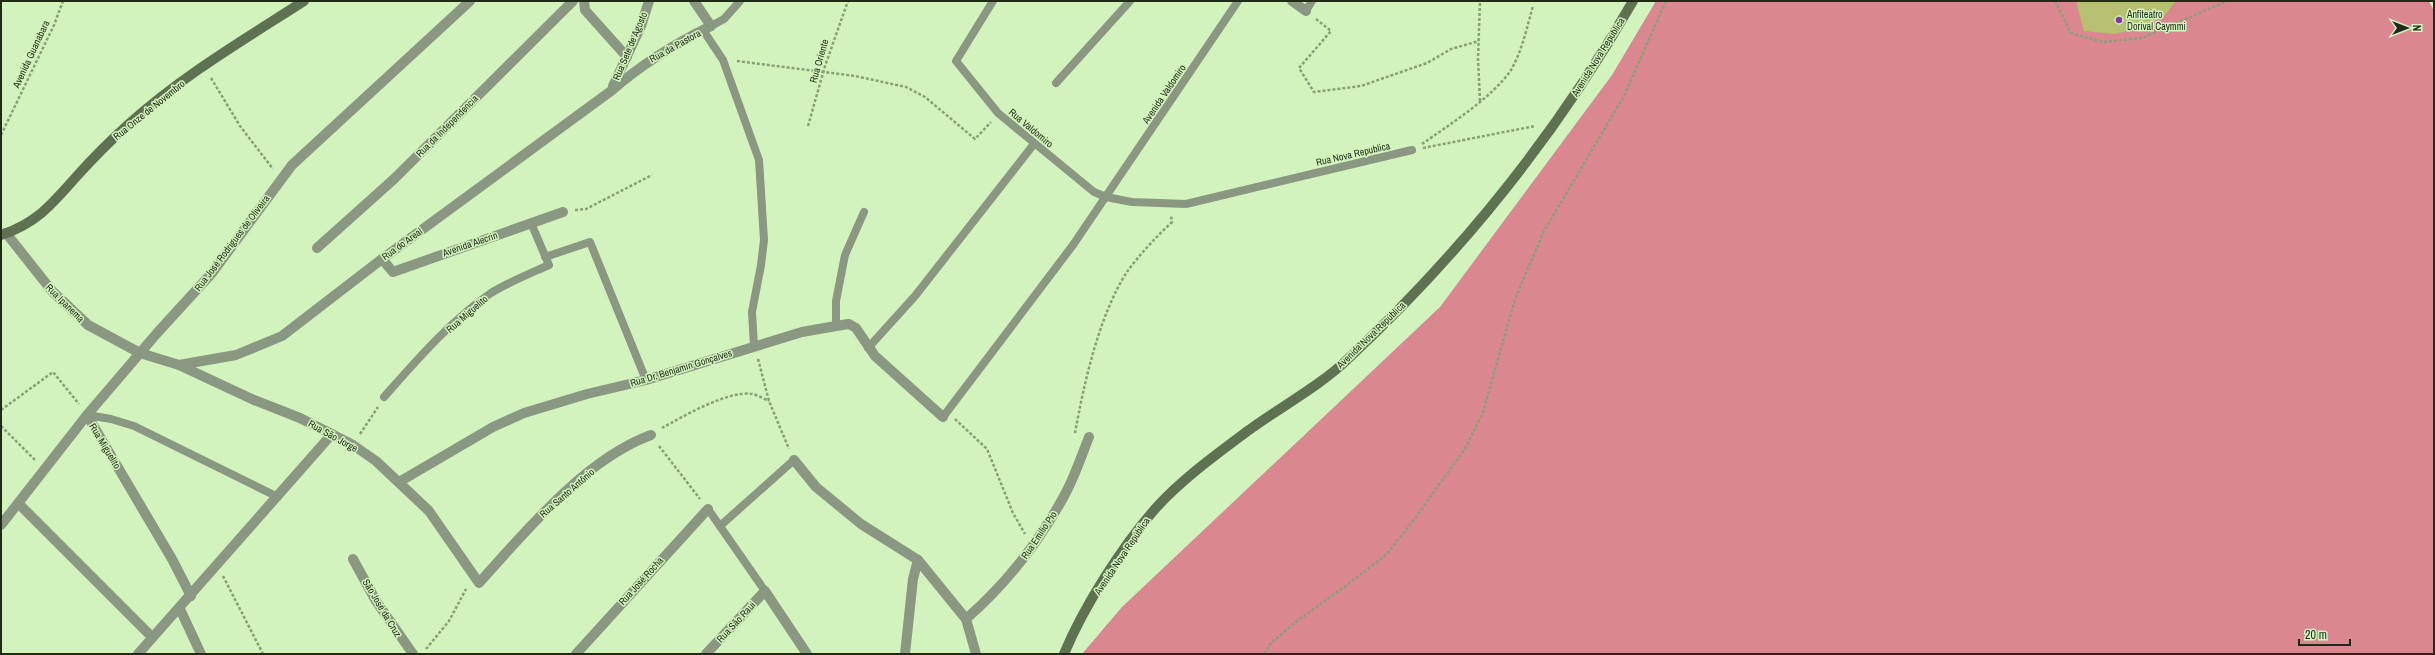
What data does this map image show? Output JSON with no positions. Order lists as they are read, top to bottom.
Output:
{
  "streets": {
    "street": [
      "Rua Sete de Agosto",
      "Rua da Pastora",
      "Avenida Nova República",
      "Rua Onze de Novembro",
      "Rua da Independencia",
      "Rua José Rodrigues de Oliveira",
      "Rua do Areal",
      "Avenida Alecrin",
      "Rua Ipanema",
      "Rua Miguelito",
      "Rua Dr, Benjamin Gonçalves",
      "Rua São Jorge",
      "Rua Santo Antônio",
      "Rua Emilio Pio",
      "Rua José Rocha",
      "São José da Cruz",
      "Rua São Raui"
    ],
    "lane": ["Avenida Valdomiro", "Rua Valdomiro", "Rua Nova Republica"],
    "path": ["Avenida Guanabara", "Rua Oriente"]
  },
  "crossings": [
    ["Rua Sete de Agosto", "Rua da Pastora"],
    ["Rua Sete de Agosto", "Rua do Areal"],
    ["Rua da Pastora", "Rua do Areal"],
    ["Avenida Valdomiro", "Rua Valdomiro"],
    ["Avenida Valdomiro", "Rua Nova Republica"],
    ["Avenida Valdomiro", "Rua Dr, Benjamin Gonçalves"],
    ["Rua Onze de Novembro", "Rua Ipanema"],
    ["Rua Valdomiro", "Rua Nova Republica"],
    ["Rua José Rodrigues de Oliveira", "Rua Ipanema"],
    ["Rua José Rodrigues de Oliveira", "Rua Miguelito"],
    ["Rua José Rodrigues de Oliveira", "Rua São Jorge"],
    ["Rua do Areal", "Avenida Alecrin"],
    ["Rua do Areal", "Rua São Jorge"],
    ["Rua Ipanema", "Rua São Jorge"],
    ["Rua Dr, Benjamin Gonçalves", "Rua São Jorge"],
    ["Rua São Jorge", "Rua Santo Antônio"]
  ],
  "places": ["Anfiteatro Dorival Caymmi"],
  "scale_bar": "20 m",
  "north": "right"
}
